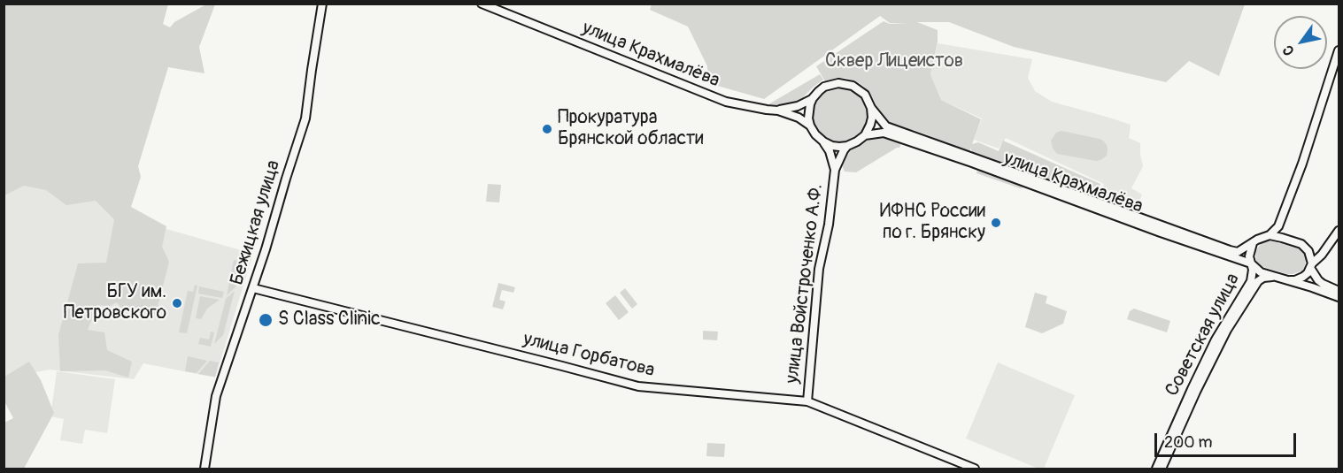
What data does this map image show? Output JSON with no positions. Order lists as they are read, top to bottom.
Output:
{
  "streets": {
    "main road": [
      "улица Крахмалёва",
      "Бежицкая улица",
      "улица Войстроченко А.Ф.",
      "Советская улица",
      "улица Горбатова"
    ]
  },
  "crossings": [
    ["улица Крахмалёва", "улица Войстроченко А.Ф."],
    ["улица Крахмалёва", "Советская улица"],
    ["Бежицкая улица", "улица Горбатова"],
    ["улица Войстроченко А.Ф.", "улица Горбатова"]
  ],
  "parks": ["Сквер Лицеистов"],
  "places": [
    "Прокуратура Брянской области",
    "ИФНС России по г. Брянску",
    "БГУ им. Петровского",
    "S Class Clinic"
  ],
  "scale_bar": "200 m",
  "north": "bottom left"
}
